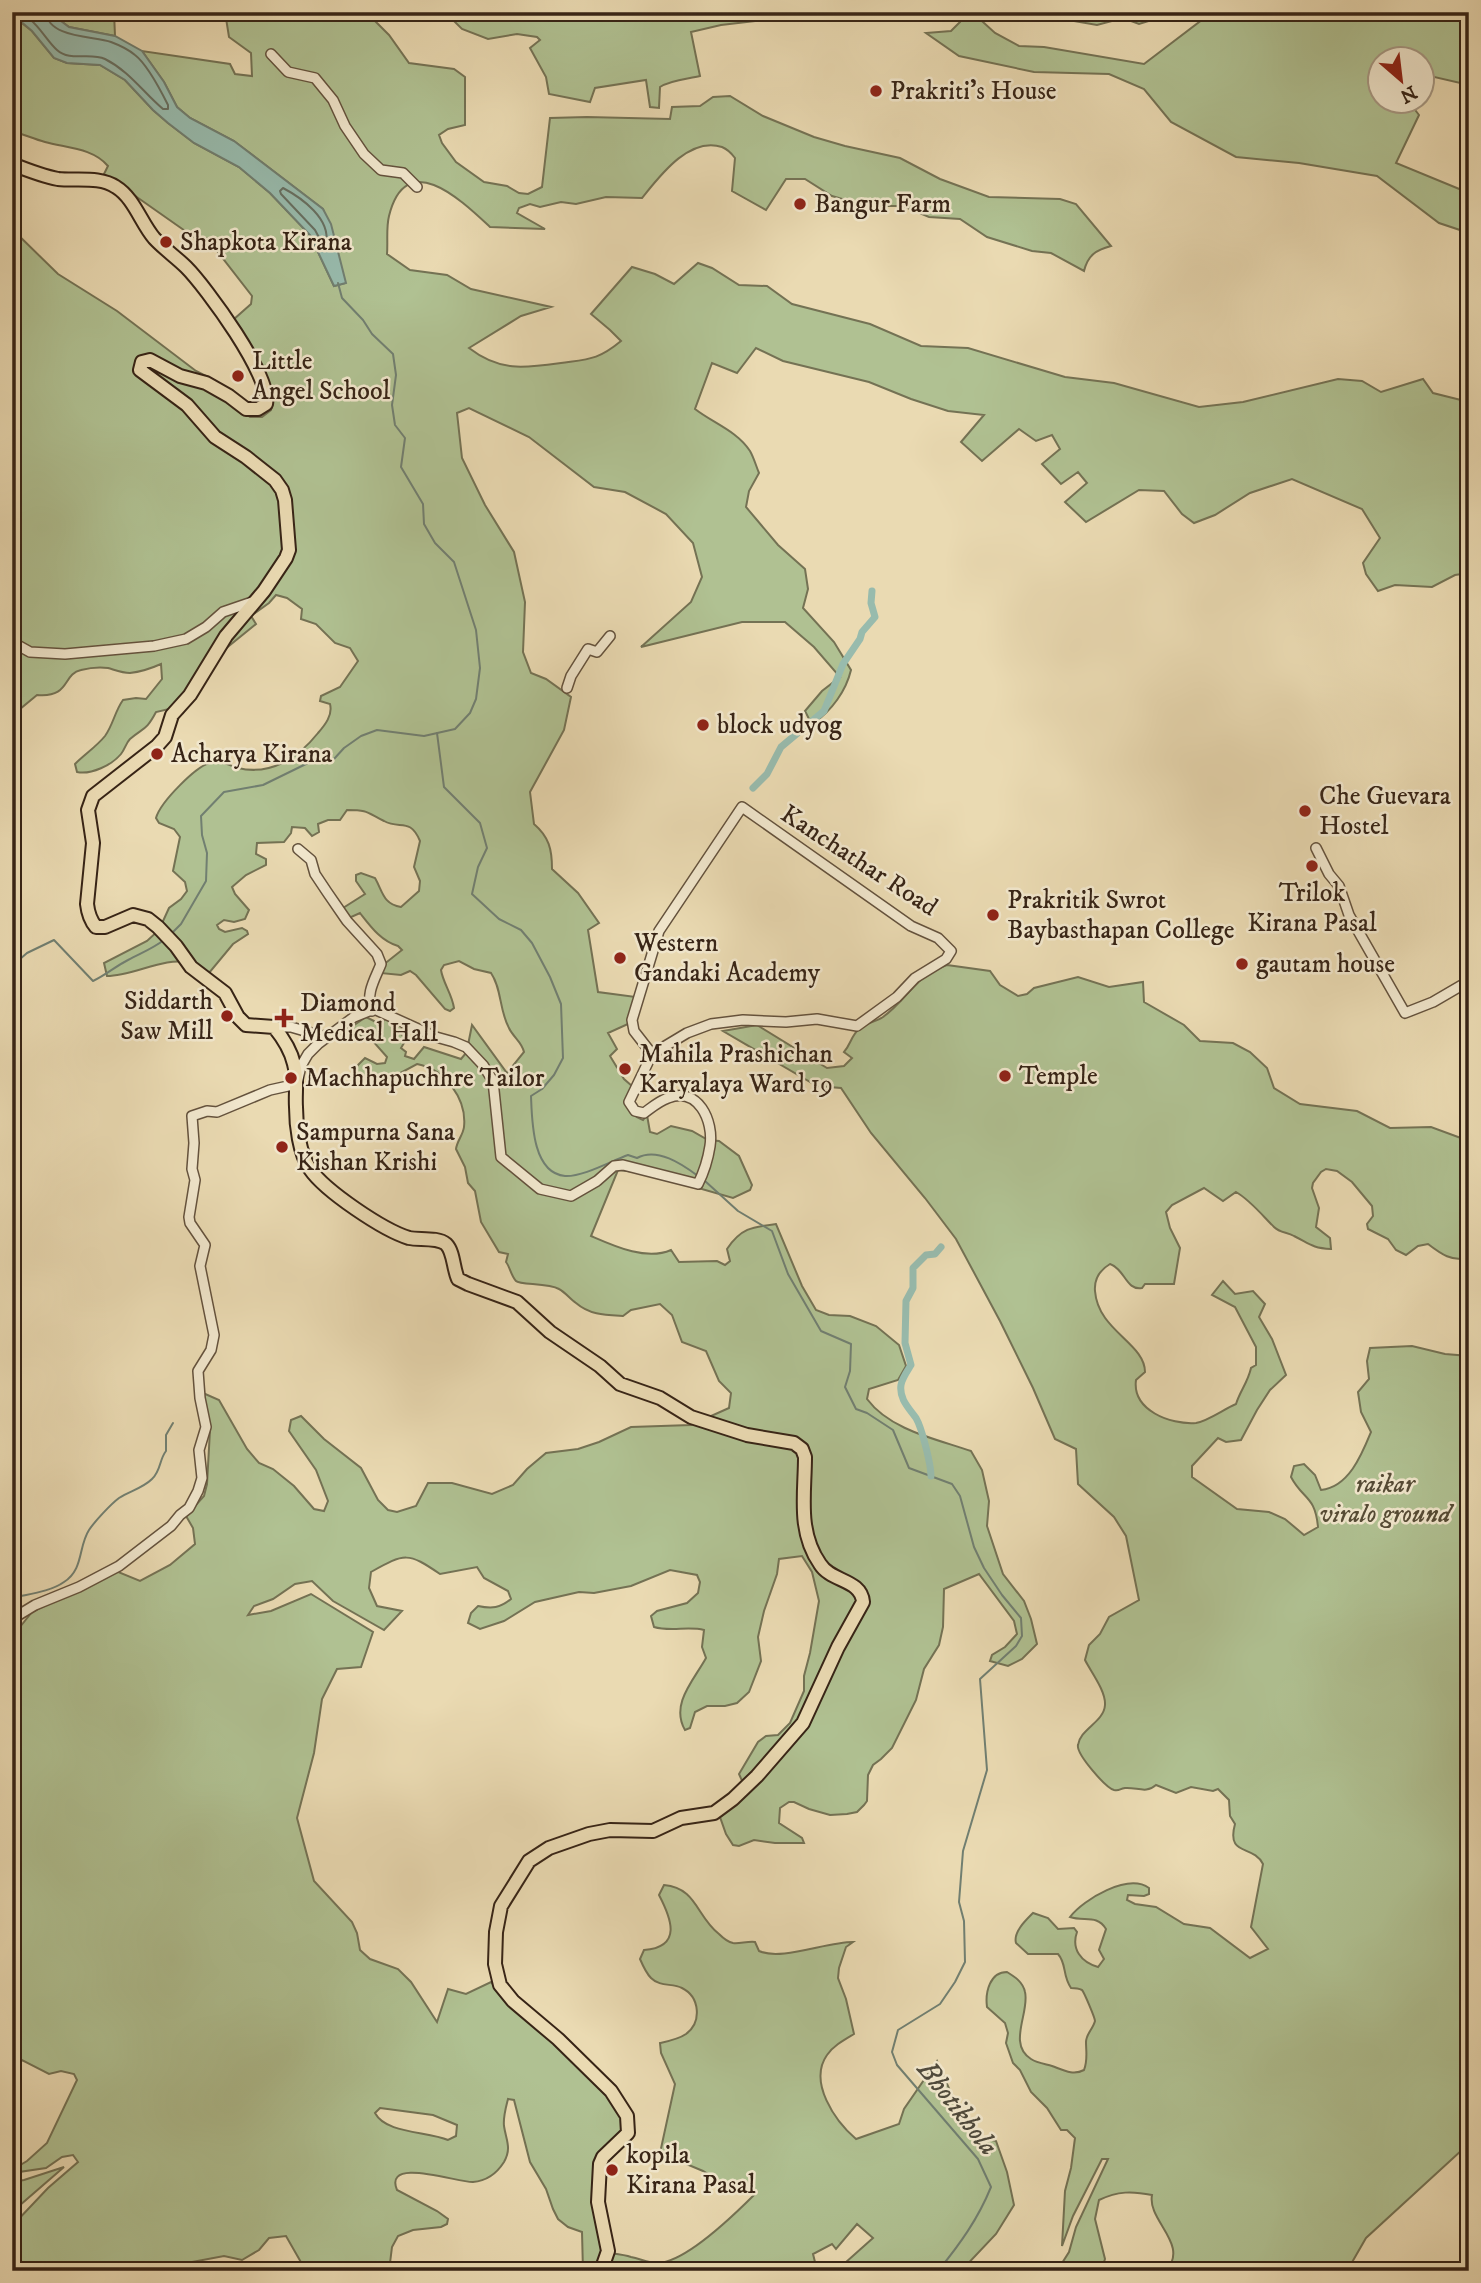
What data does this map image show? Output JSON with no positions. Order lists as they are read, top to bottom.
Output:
{
  "streets": {
    "street": ["Kanchathar Road"]
  },
  "water": ["Bhotikhola"],
  "parks": ["raikar viralo ground"],
  "places": {
    "other": [
      "Prakriti's House",
      "Bangur Farm",
      "Shapkota Kirana",
      "Little Angel School",
      "block udyog",
      "Acharya Kirana",
      "Che Guevara Hostel",
      "Trilok Kirana Pasal",
      "Prakritik Swrot Baybasthapan College",
      "Western Gandaki Academy",
      "gautam house",
      "Siddarth Saw Mill",
      "Mahila Prashichan Karyalaya Ward 19",
      "Temple",
      "Machhapuchhre Tailor",
      "Sampurna Sana Kishan Krishi",
      "kopila Kirana Pasal"
    ],
    "health": ["Diamond Medical Hall"]
  },
  "north": "bottom right"
}
